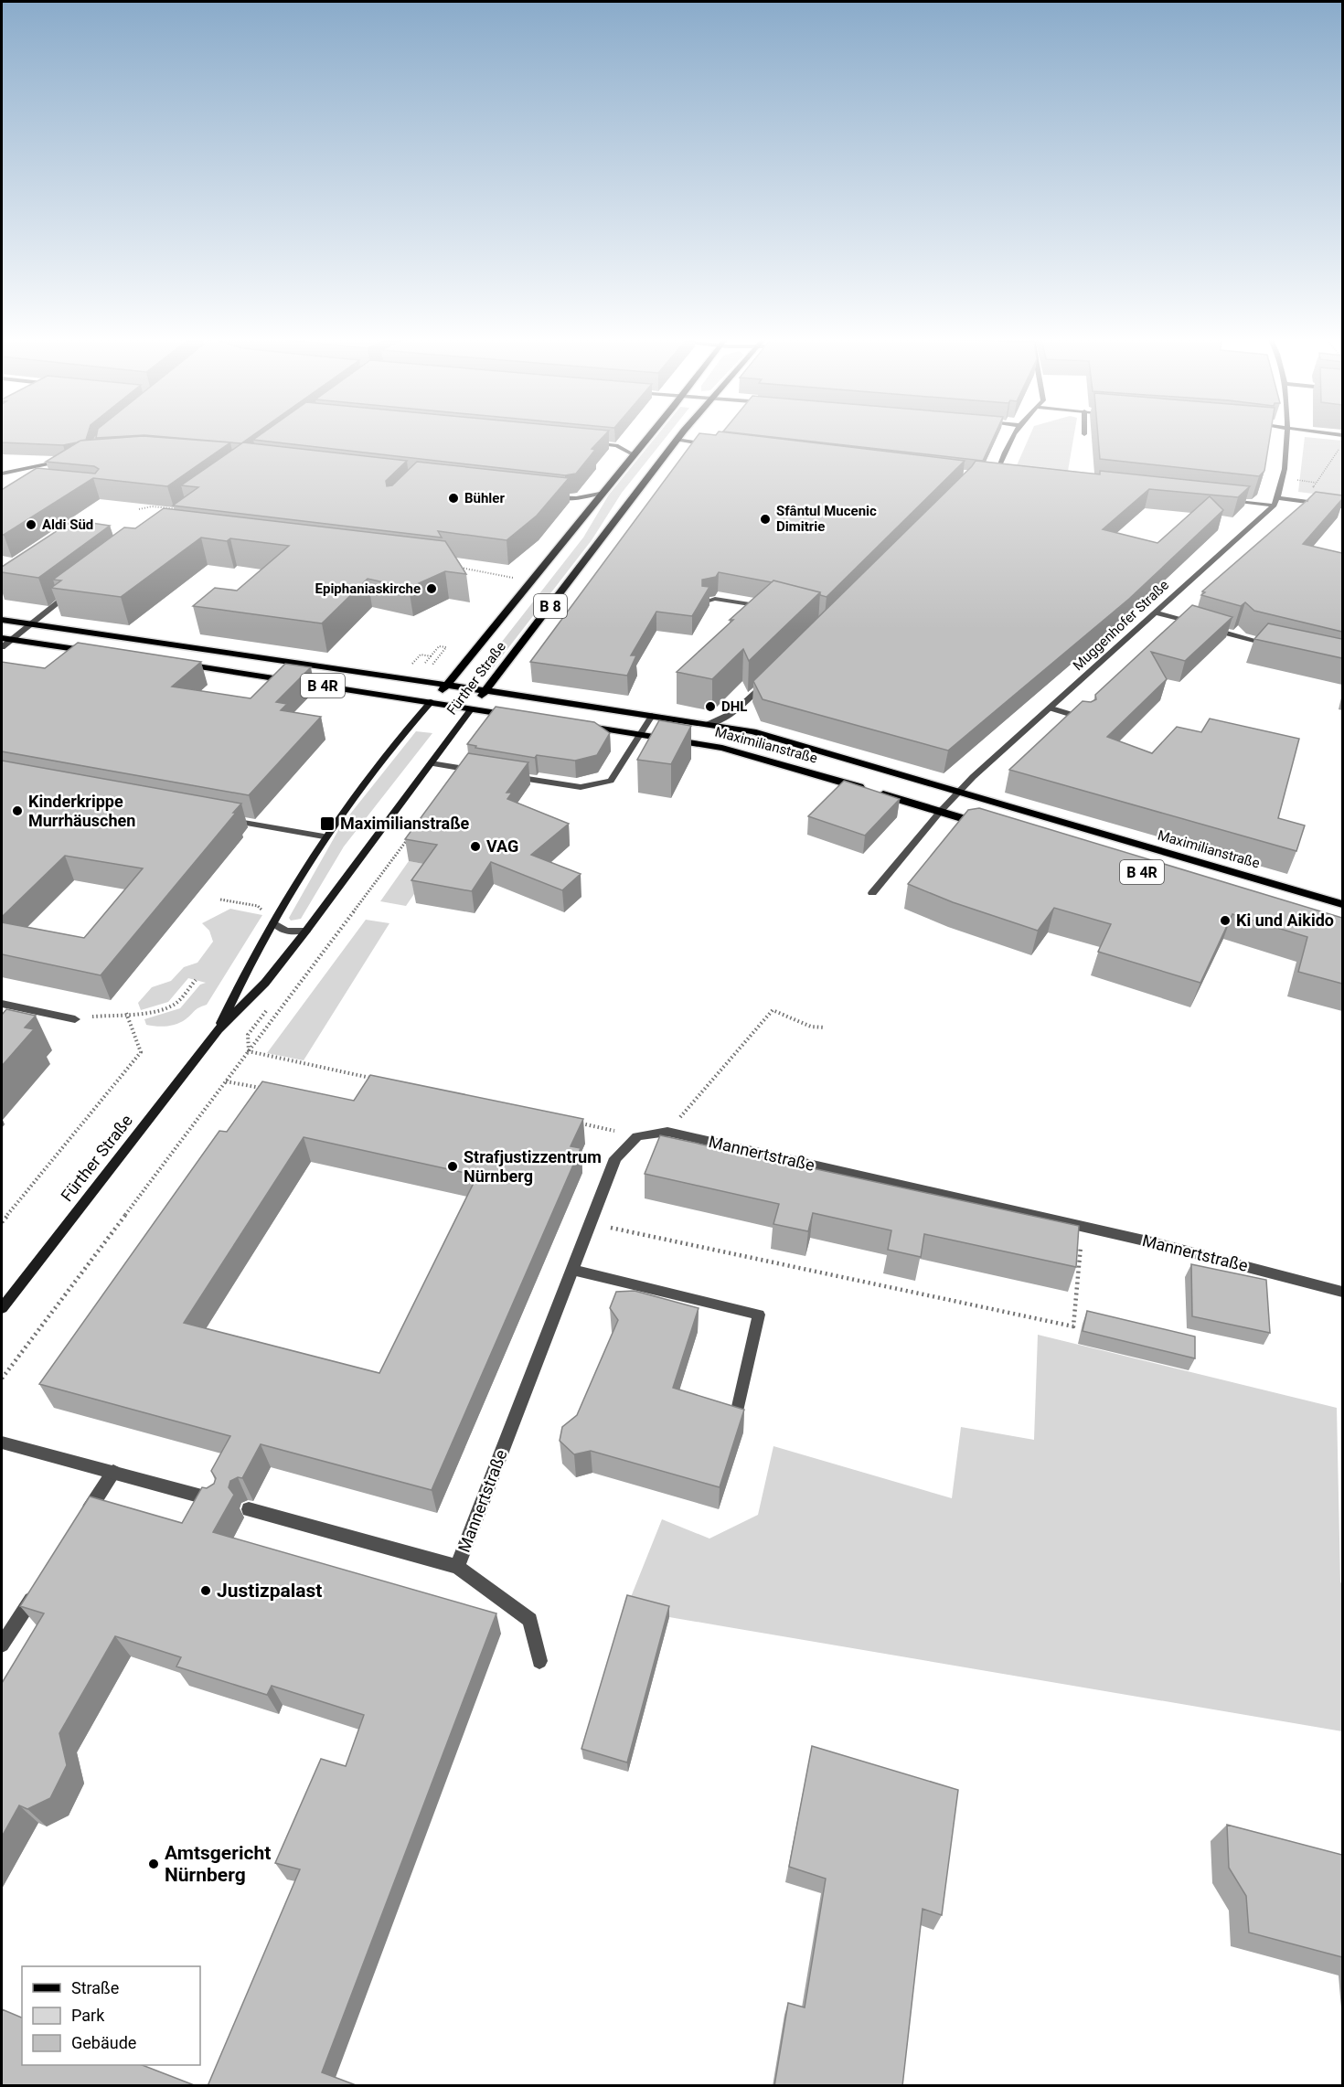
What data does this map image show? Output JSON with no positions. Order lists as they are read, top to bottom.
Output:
{
  "streets": {
    "main road": [
      "B 8",
      "Fürther Straße",
      "B 4R",
      "Maximilianstraße"
    ],
    "street": ["Muggenhofer Straße", "Mannertstraße"]
  },
  "crossings": [
    ["Muggenhofer Straße", "Maximilianstraße"],
    ["Fürther Straße", "B 4R"],
    ["Fürther Straße", "Maximilianstraße"]
  ],
  "places": {
    "other": [
      "Bühler",
      "Sfântul Mucenic Dimitrie",
      "Aldi Süd",
      "Epiphaniaskirche",
      "DHL",
      "Kinderkrippe Murrhäuschen",
      "VAG",
      "Ki und Aikido",
      "Strafjustizzentrum Nürnberg",
      "Justizpalast",
      "Amtsgericht Nürnberg"
    ],
    "transit": ["Maximilianstraße"]
  },
  "legend": ["Straße", "Park", "Gebäude"]
}
